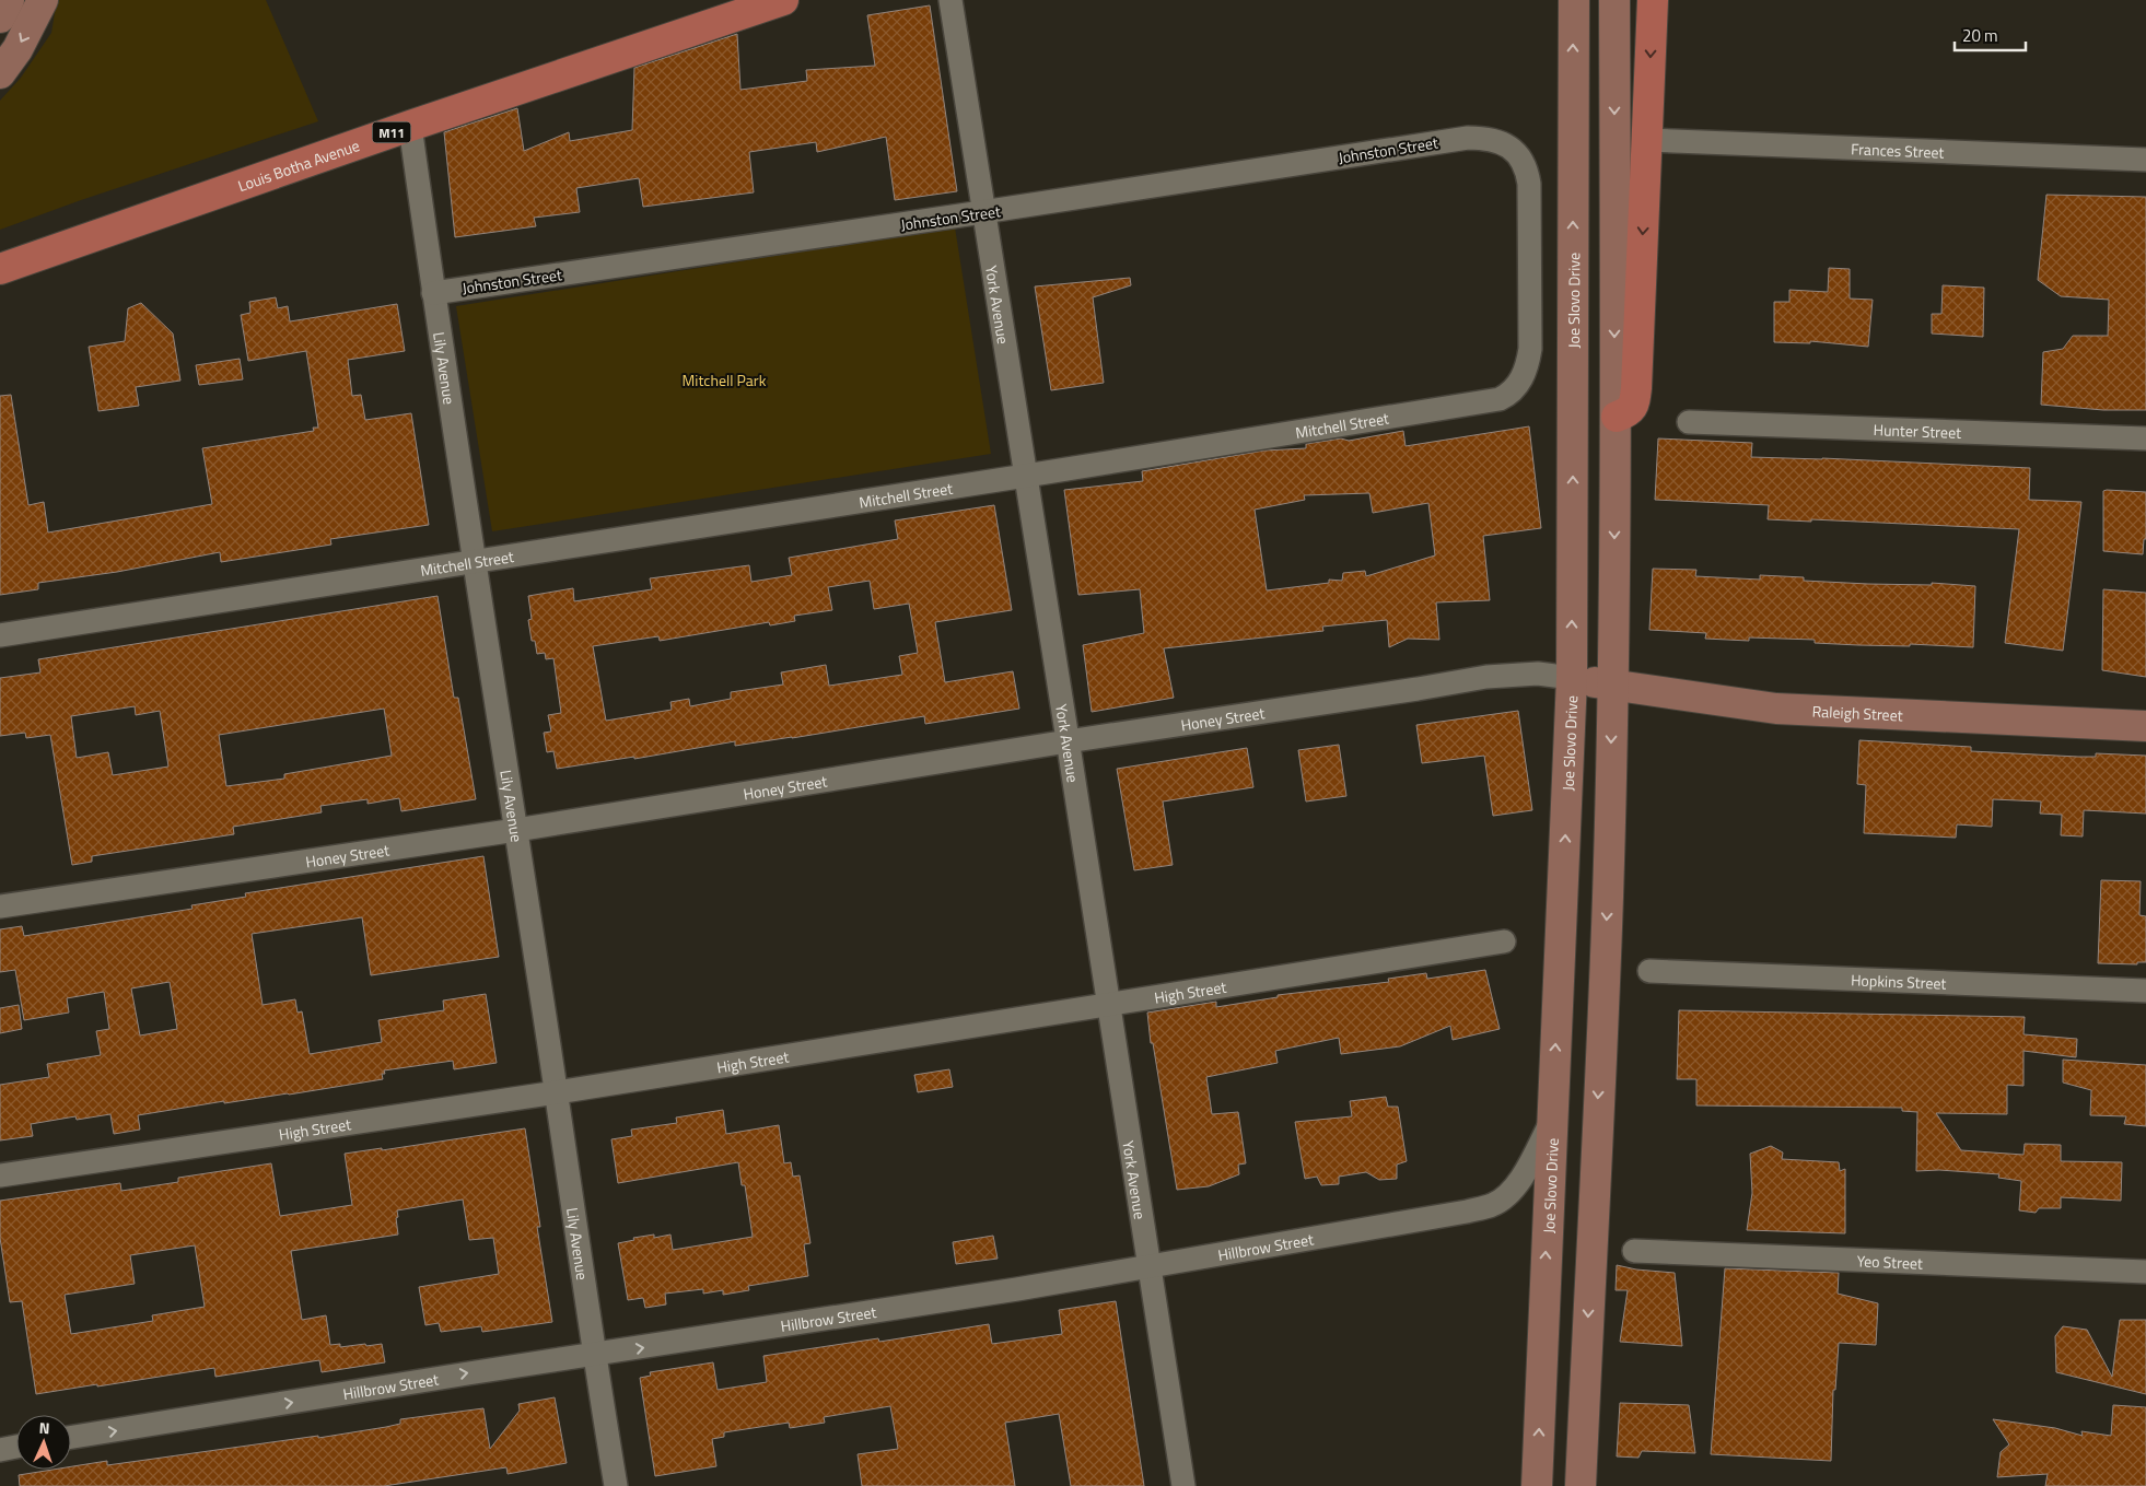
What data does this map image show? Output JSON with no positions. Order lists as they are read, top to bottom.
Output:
{
  "streets": {
    "main road": [
      "M11",
      "Louis Botha Avenue",
      "Joe Slovo Drive",
      "Raleigh Street"
    ],
    "street": [
      "Johnston Street",
      "Frances Street",
      "York Avenue",
      "Lily Avenue",
      "Mitchell Street",
      "Hunter Street",
      "Honey Street",
      "Hopkins Street",
      "High Street",
      "Hillbrow Street",
      "Yeo Street"
    ]
  },
  "crossings": [
    ["Johnston Street", "York Avenue"],
    ["Johnston Street", "Lily Avenue"],
    ["Johnston Street", "Mitchell Street"],
    ["Louis Botha Avenue", "Lily Avenue"],
    ["Joe Slovo Drive", "Raleigh Street"],
    ["Joe Slovo Drive", "Honey Street"],
    ["Joe Slovo Drive", "Hillbrow Street"],
    ["York Avenue", "Mitchell Street"],
    ["York Avenue", "Honey Street"],
    ["York Avenue", "High Street"],
    ["York Avenue", "Hillbrow Street"],
    ["Lily Avenue", "Mitchell Street"],
    ["Lily Avenue", "Honey Street"],
    ["Lily Avenue", "High Street"],
    ["Lily Avenue", "Hillbrow Street"],
    ["Raleigh Street", "Honey Street"]
  ],
  "one_way": ["Hillbrow Street"],
  "parks": ["Mitchell Park"],
  "scale_bar": "20 m",
  "north": "top"
}
